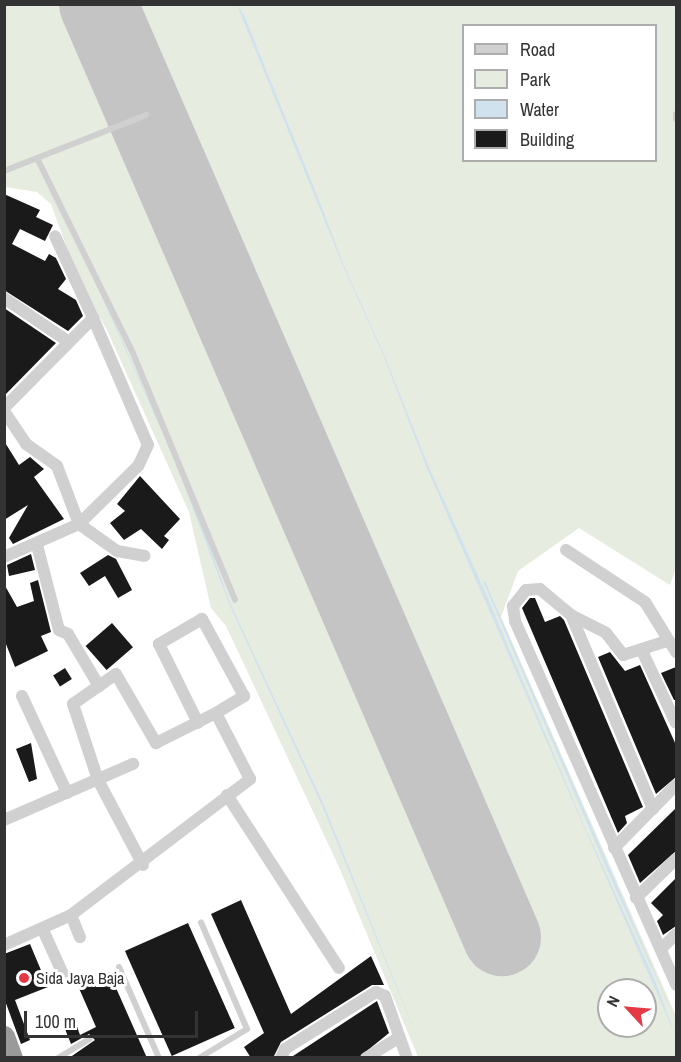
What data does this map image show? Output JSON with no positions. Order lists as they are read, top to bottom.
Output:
{
  "places": ["Sida Jaya Baja"],
  "legend": [
    "Road",
    "Park",
    "Water",
    "Building"
  ],
  "scale_bar": "100 m",
  "north": "top left"
}
